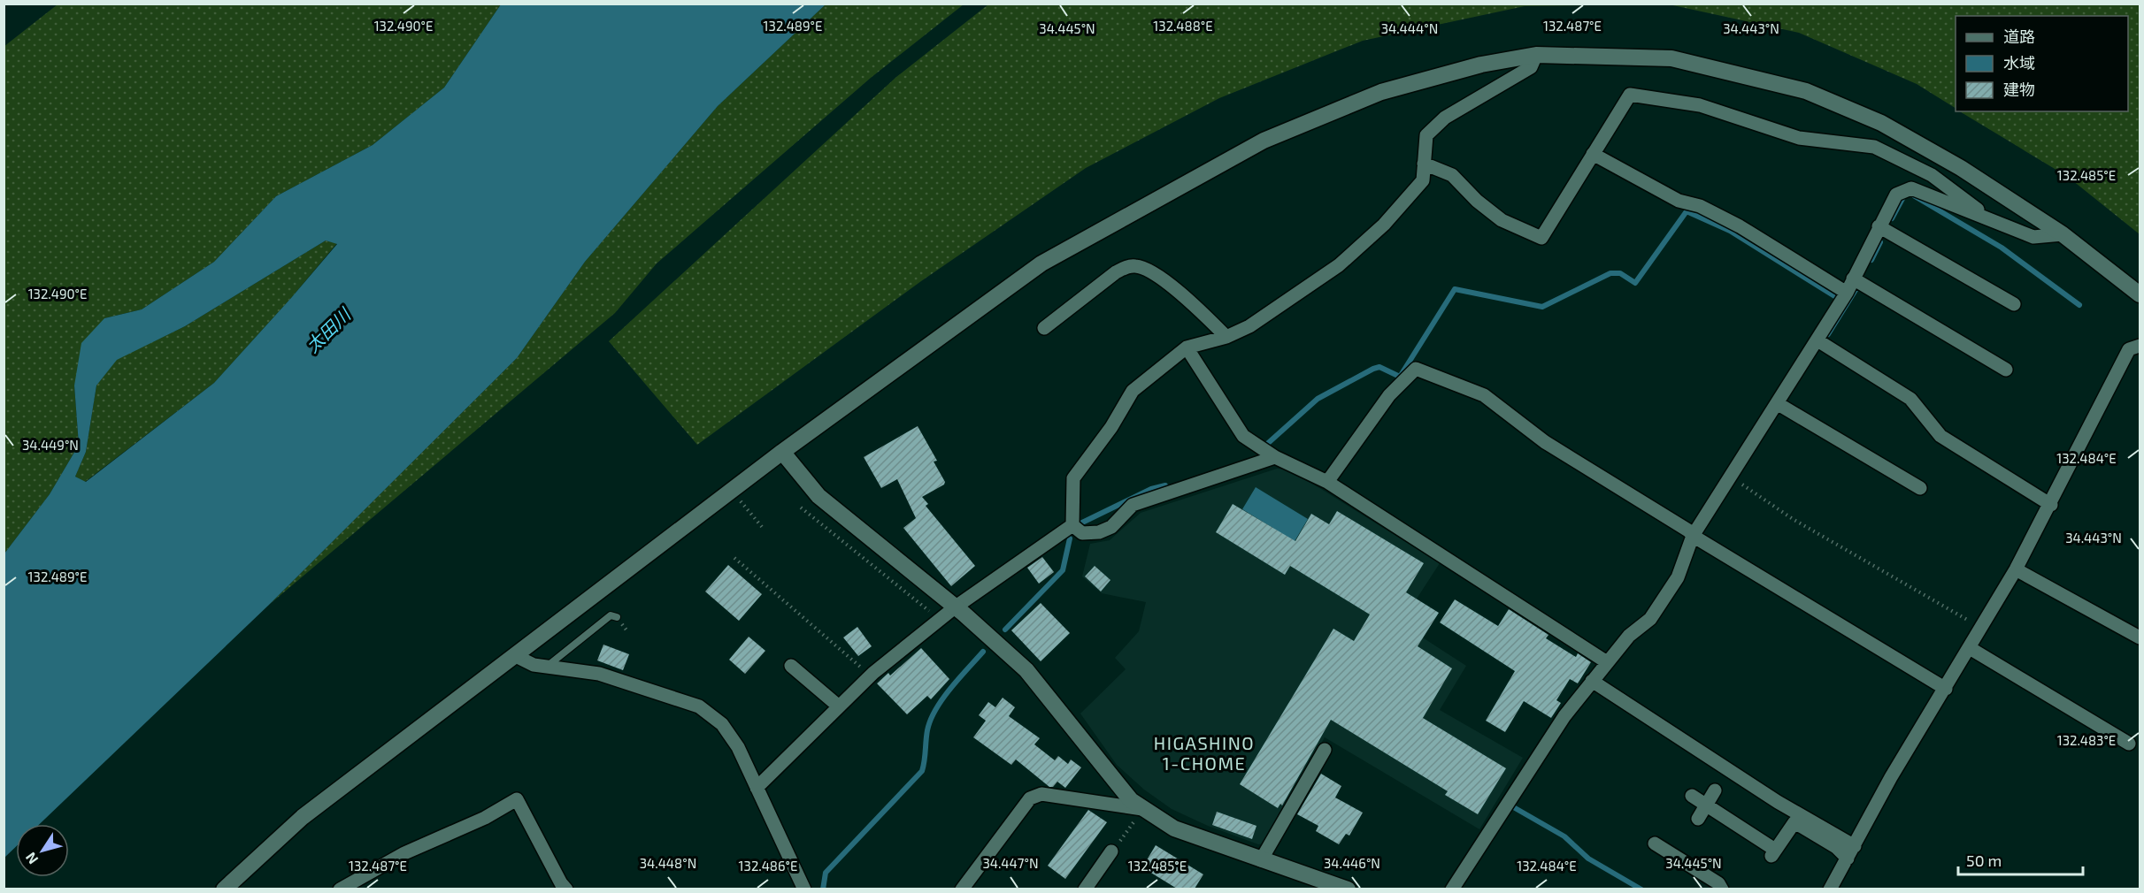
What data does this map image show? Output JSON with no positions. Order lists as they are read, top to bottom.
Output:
{
  "districts": ["HIGASHINO 1-CHOME"],
  "water": ["太田川"],
  "legend": ["道路", "水域", "建物"],
  "scale_bar": "50 m",
  "north": "bottom left",
  "coordinates": [
    "132.490°E",
    "132.489°E",
    "132.488°E",
    "132.487°E",
    "34.445°N",
    "34.444°N",
    "34.443°N",
    "132.485°E",
    "34.449°N",
    "132.484°E",
    "132.483°E",
    "34.448°N",
    "34.447°N",
    "34.446°N",
    "132.486°E"
  ]
}
